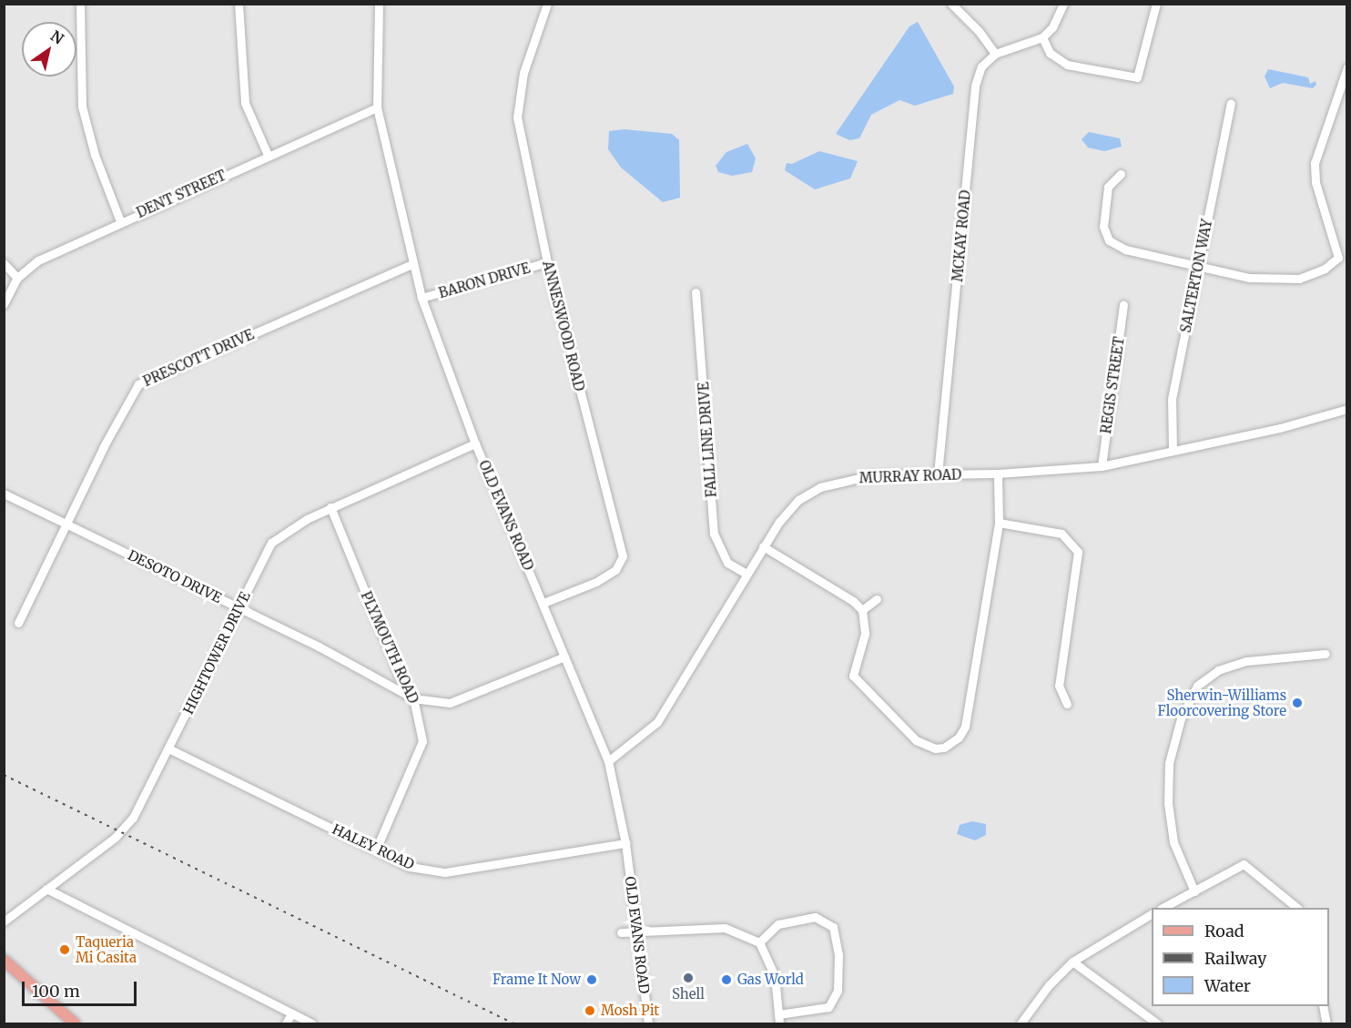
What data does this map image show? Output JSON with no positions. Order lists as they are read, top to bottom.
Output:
{
  "streets": {
    "street": [
      "DENT STREET",
      "MCKAY ROAD",
      "SALTERTON WAY",
      "BARON DRIVE",
      "ANNESWOOD ROAD",
      "PRESCOTT DRIVE",
      "REGIS STREET",
      "FALL LINE DRIVE",
      "MURRAY ROAD",
      "OLD EVANS ROAD",
      "DESOTO DRIVE",
      "PLYMOUTH ROAD",
      "HIGHTOWER DRIVE",
      "HALEY ROAD"
    ]
  },
  "crossings": [
    ["DENT STREET", "OLD EVANS ROAD"],
    ["MCKAY ROAD", "MURRAY ROAD"],
    ["SALTERTON WAY", "MURRAY ROAD"],
    ["BARON DRIVE", "ANNESWOOD ROAD"],
    ["BARON DRIVE", "OLD EVANS ROAD"],
    ["ANNESWOOD ROAD", "OLD EVANS ROAD"],
    ["PRESCOTT DRIVE", "OLD EVANS ROAD"],
    ["PRESCOTT DRIVE", "DESOTO DRIVE"],
    ["REGIS STREET", "MURRAY ROAD"],
    ["FALL LINE DRIVE", "MURRAY ROAD"],
    ["MURRAY ROAD", "OLD EVANS ROAD"],
    ["OLD EVANS ROAD", "DESOTO DRIVE"],
    ["OLD EVANS ROAD", "HIGHTOWER DRIVE"],
    ["OLD EVANS ROAD", "HALEY ROAD"],
    ["DESOTO DRIVE", "PLYMOUTH ROAD"],
    ["DESOTO DRIVE", "HIGHTOWER DRIVE"],
    ["PLYMOUTH ROAD", "HIGHTOWER DRIVE"],
    ["PLYMOUTH ROAD", "HALEY ROAD"],
    ["HIGHTOWER DRIVE", "HALEY ROAD"]
  ],
  "places": [
    "Sherwin-Williams Floorcovering Store",
    "Taqueria Mi Casita",
    "Shell",
    "Frame It Now",
    "Gas World",
    "Mosh Pit"
  ],
  "legend": ["Road", "Railway", "Water"],
  "scale_bar": "100 m",
  "north": "top right"
}
